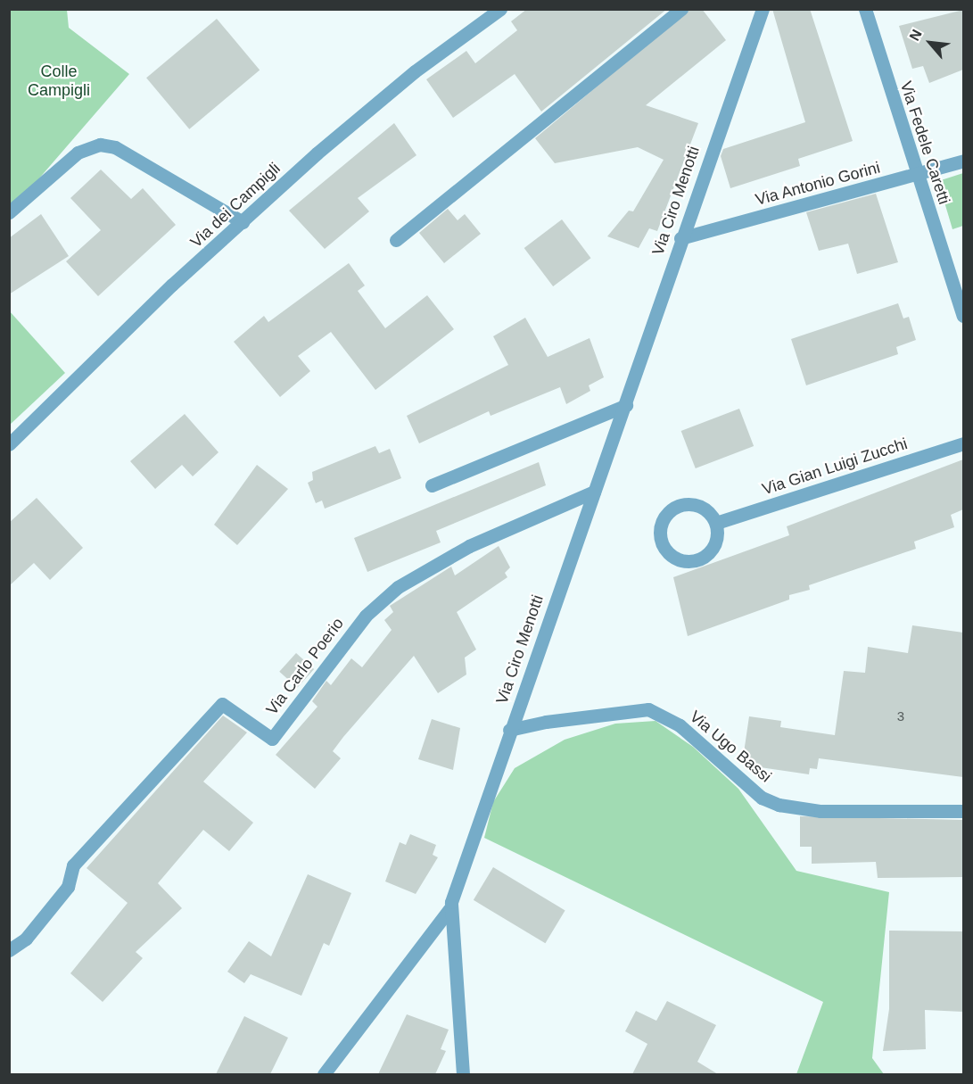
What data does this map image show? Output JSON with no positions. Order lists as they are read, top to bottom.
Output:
{
  "streets": {
    "street": [
      "Via Fedele Caretti",
      "Via Antonio Gorini",
      "Via Ciro Menotti",
      "Via dei Campigli",
      "Via Gian Luigi Zucchi",
      "Via Carlo Poerio",
      "Via Ugo Bassi"
    ]
  },
  "crossings": [
    ["Via Fedele Caretti", "Via Antonio Gorini"],
    ["Via Antonio Gorini", "Via Ciro Menotti"],
    ["Via Ciro Menotti", "Via Carlo Poerio"],
    ["Via Ciro Menotti", "Via Ugo Bassi"]
  ],
  "parks": ["Colle Campigli"],
  "house_numbers": ["3"],
  "north": "top left"
}
